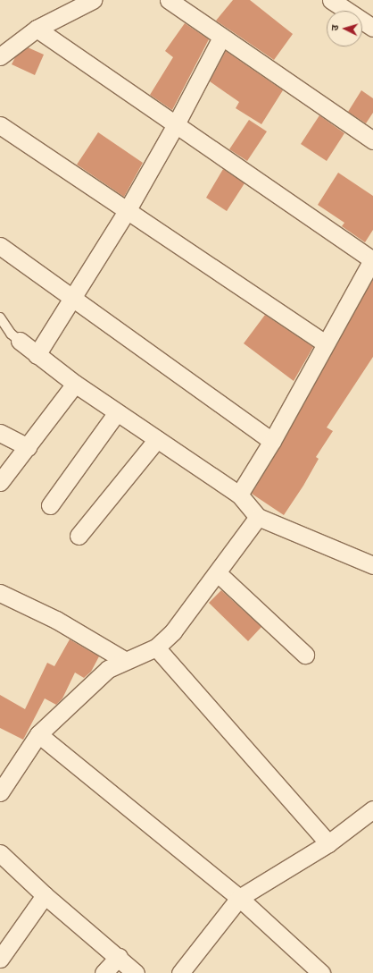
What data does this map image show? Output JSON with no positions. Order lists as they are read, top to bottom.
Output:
{
  "north": "left"
}
